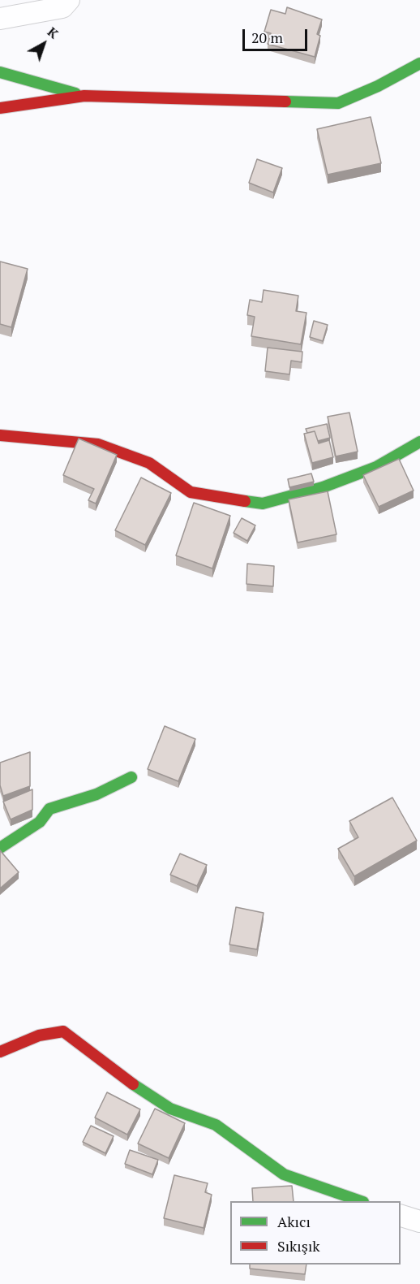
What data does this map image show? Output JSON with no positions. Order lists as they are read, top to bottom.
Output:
{
  "legend": ["Akıcı", "Sıkışık"],
  "scale_bar": "20 m",
  "north": "top right"
}
